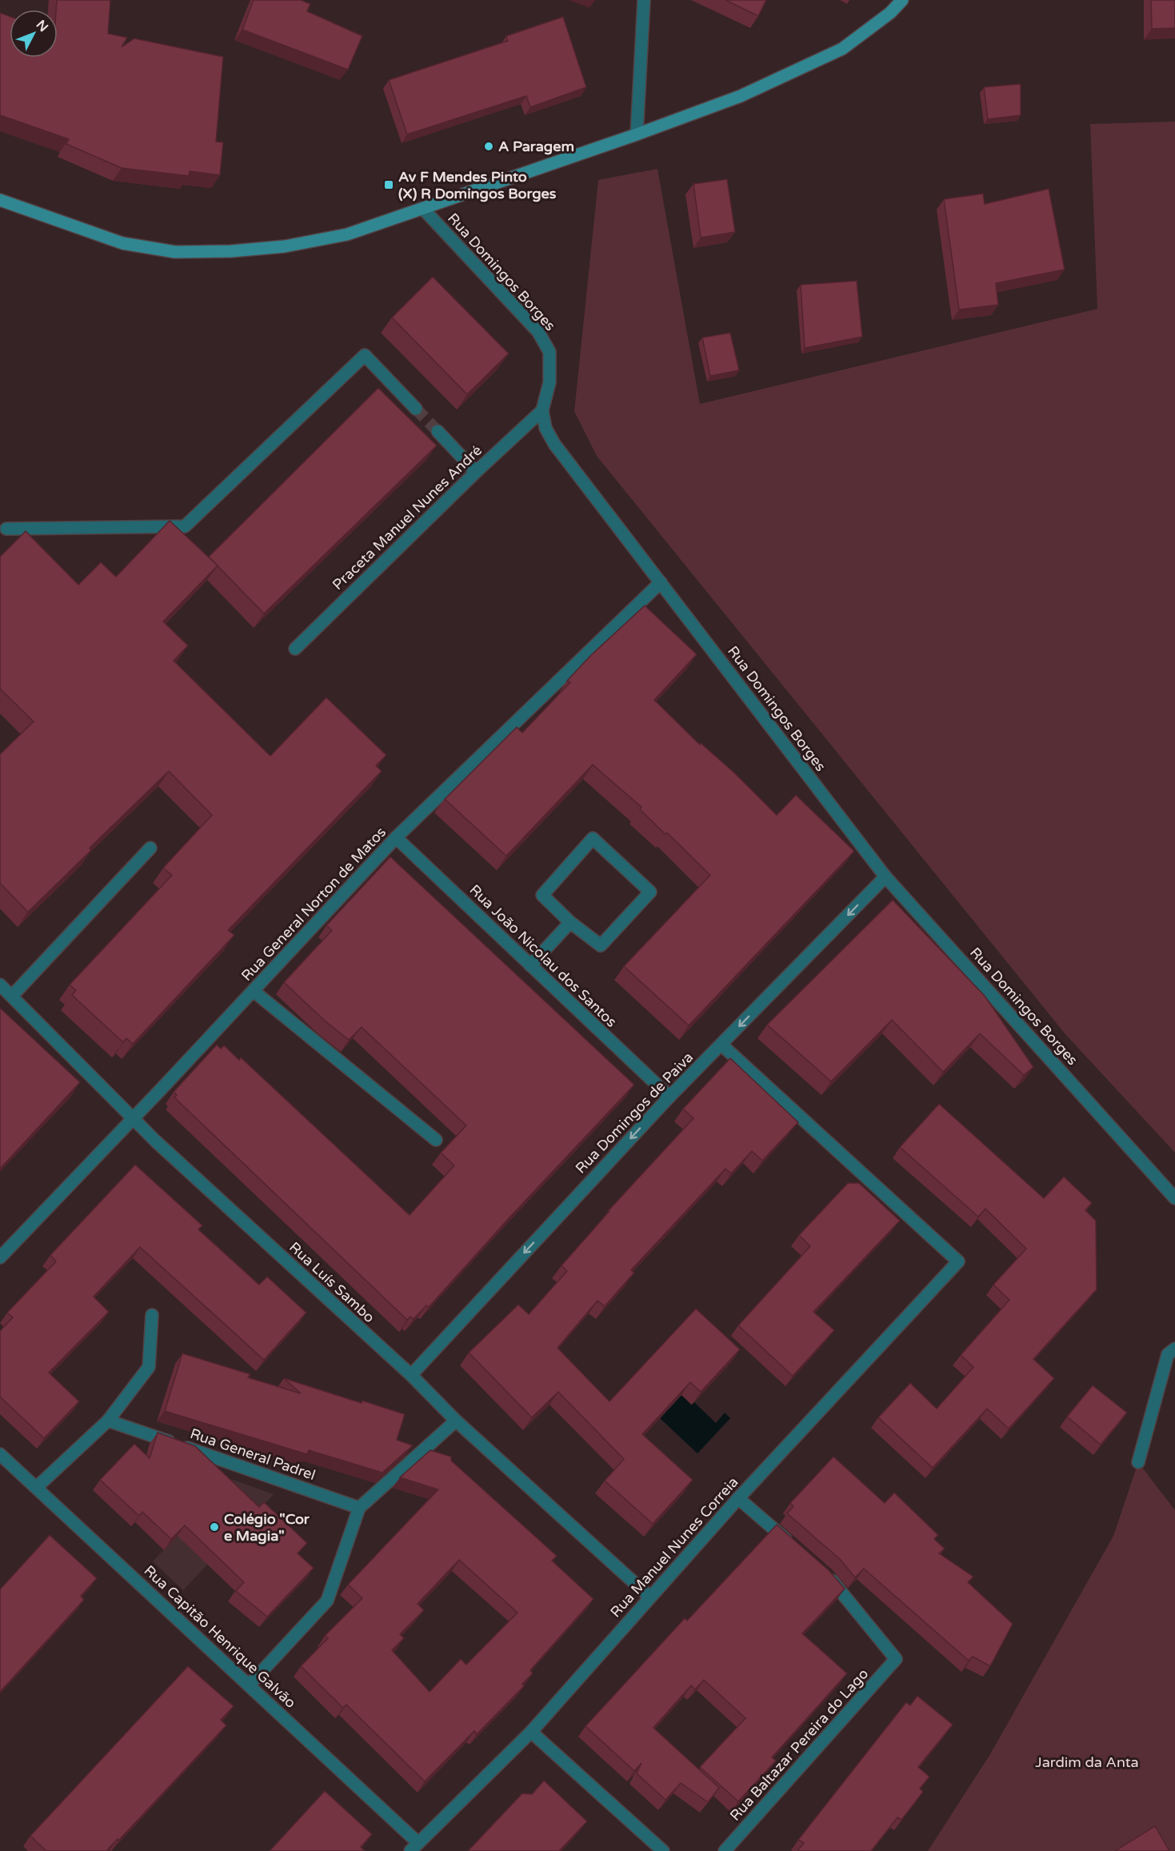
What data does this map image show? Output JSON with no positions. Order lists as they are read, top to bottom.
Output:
{
  "streets": {
    "street": [
      "Rua Domingos Borges",
      "Praceta Manuel Nunes André",
      "Rua General Norton de Matos",
      "Rua João Nicolau dos Santos",
      "Rua Domingos de Paiva",
      "Rua Luís Sambo",
      "Rua General Padrel",
      "Rua Manuel Nunes Correia",
      "Rua Capitão Henrique Galvão",
      "Rua Baltazar Pereira do Lago"
    ]
  },
  "crossings": [
    ["Rua Domingos Borges", "Praceta Manuel Nunes André"],
    ["Rua Domingos Borges", "Rua General Norton de Matos"],
    ["Rua Domingos Borges", "Rua Domingos de Paiva"],
    ["Rua General Norton de Matos", "Rua João Nicolau dos Santos"],
    ["Rua General Norton de Matos", "Rua Luís Sambo"],
    ["Rua João Nicolau dos Santos", "Rua Domingos de Paiva"],
    ["Rua Domingos de Paiva", "Rua Luís Sambo"],
    ["Rua Domingos de Paiva", "Rua Manuel Nunes Correia"],
    ["Rua Luís Sambo", "Rua Manuel Nunes Correia"],
    ["Rua Manuel Nunes Correia", "Rua Capitão Henrique Galvão"]
  ],
  "one_way": ["Rua Domingos de Paiva"],
  "parks": ["Jardim da Anta"],
  "places": {
    "other": ["A Paragem", "Colégio \"Cor e Magia\""],
    "transit": ["Av F Mendes Pinto (X) R Domingos Borges"]
  },
  "north": "top right"
}
